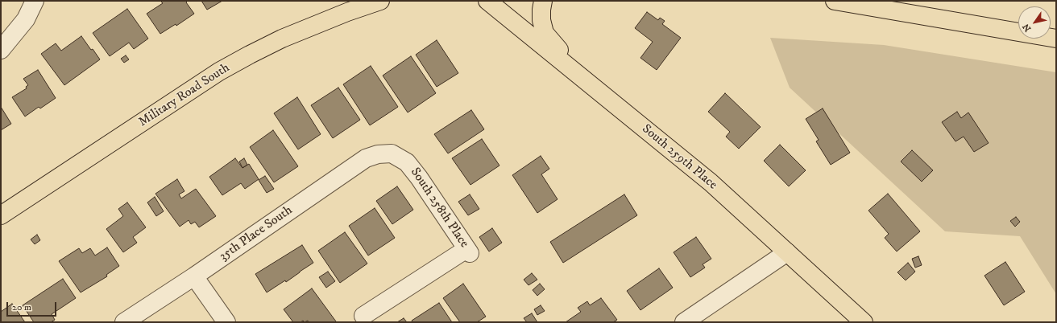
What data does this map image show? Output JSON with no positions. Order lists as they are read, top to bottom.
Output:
{
  "streets": {
    "main road": ["Military Road South", "South 259th Place"],
    "street": ["South 258th Place", "35th Place South"]
  },
  "crossings": [
    ["South 258th Place", "35th Place South"]
  ],
  "scale_bar": "20 m",
  "north": "bottom left"
}
